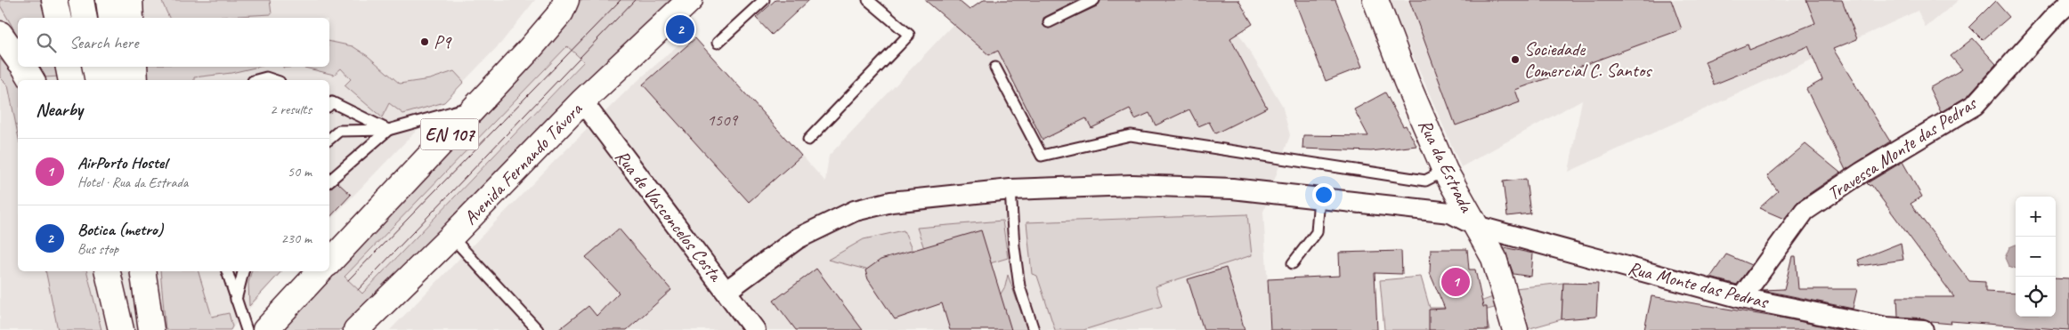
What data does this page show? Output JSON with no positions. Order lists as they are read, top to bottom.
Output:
{
  "streets": {
    "main road": ["EN 107", "Avenida Fernando Távora", "Rua da Estrada"],
    "street": ["Travessa Monte das Pedras", "Rua de Vasconcelos Costa", "Rua Monte das Pedras"]
  },
  "crossings": [
    ["Travessa Monte das Pedras", "Rua Monte das Pedras"],
    ["Avenida Fernando Távora", "Rua de Vasconcelos Costa"],
    ["Rua da Estrada", "Rua Monte das Pedras"],
    ["Rua de Vasconcelos Costa", "Rua Monte das Pedras"]
  ],
  "places": ["P9", "Sociedade Comercial C. Santos"],
  "house_numbers": ["1509"],
  "page": {
    "pins": ["2", "1"],
    "search": "Search here",
    "heading": ["Nearby", "2 results"],
    "list": [
      {
        "mark": "1",
        "name": "AirPorto Hostel",
        "note": "Hotel · Rua da Estrada",
        "value": "50 m"
      },
      {
        "mark": "2",
        "name": "Botica (metro)",
        "note": "Bus stop",
        "value": "230 m"
      }
    ],
    "map_buttons": ["+", "−"]
  }
}
